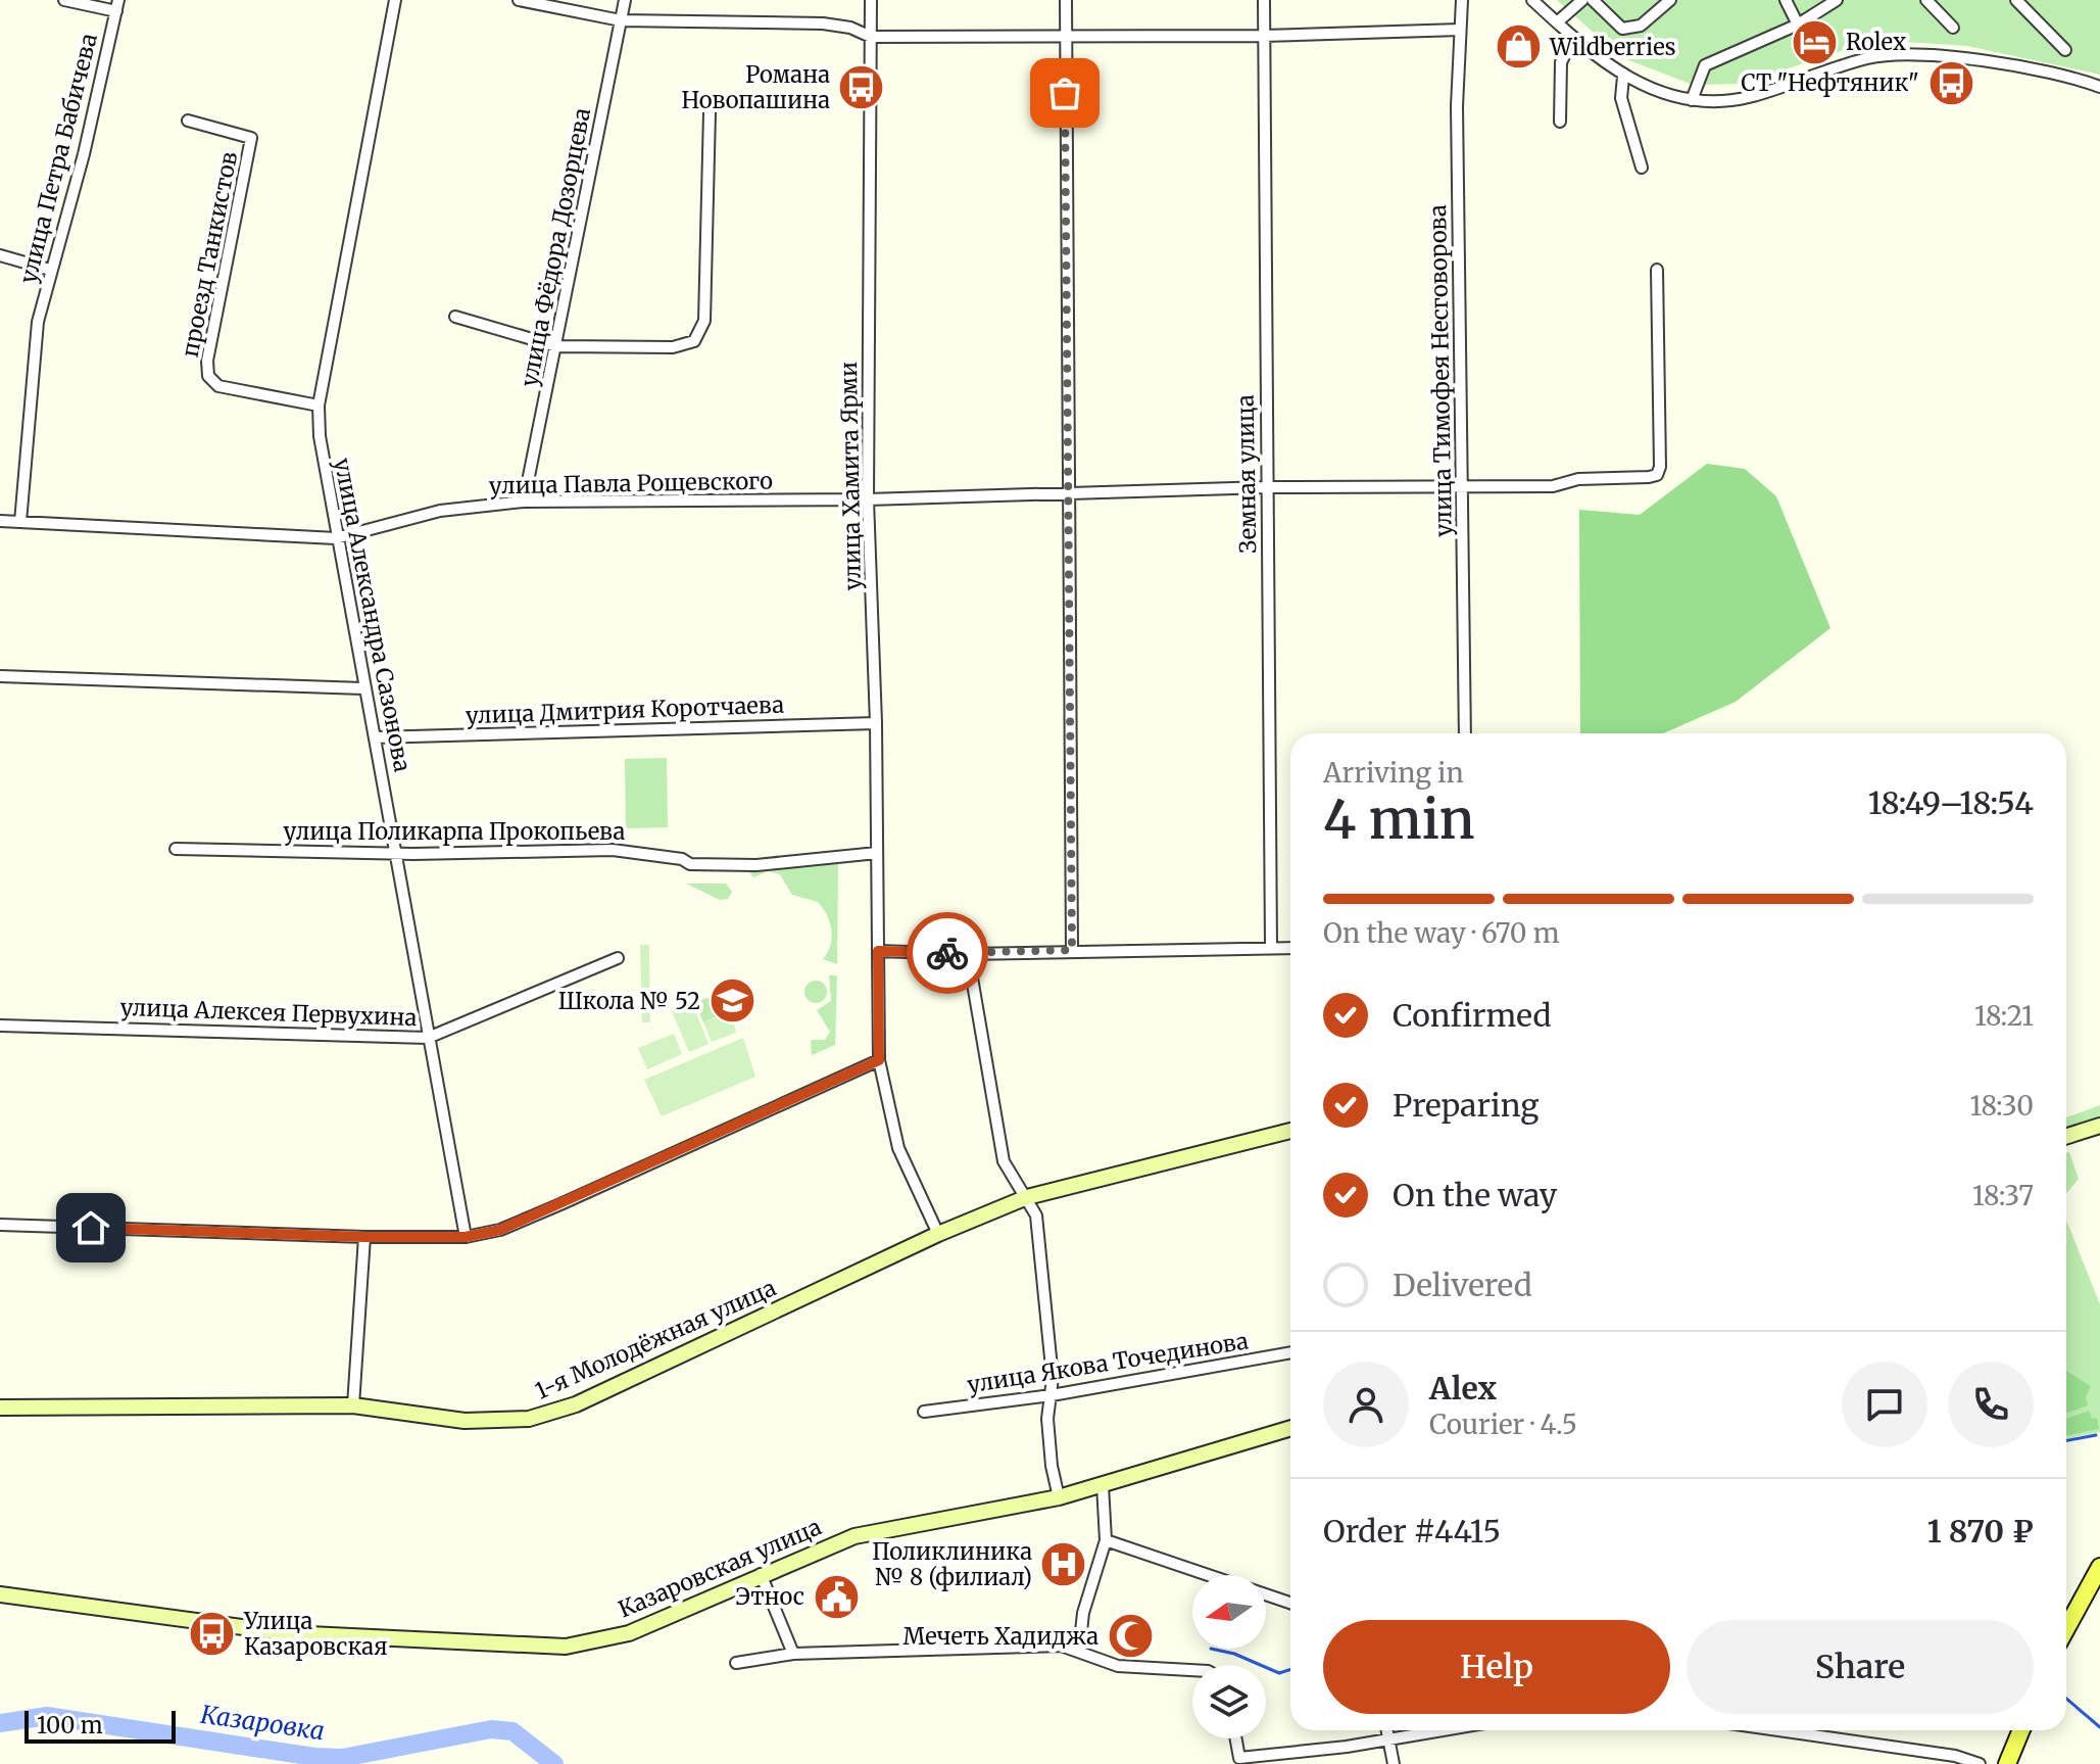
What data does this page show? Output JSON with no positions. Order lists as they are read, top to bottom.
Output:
{
  "streets": {
    "street": [
      "улица Петра Бабичева",
      "улица Фёдора Дозорцева",
      "проезд Танкистов",
      "улица Тимофея Несговорова",
      "Земная улица",
      "улица Хамита Ярми",
      "улица Павла Рощевского",
      "улица Александра Сазонова",
      "улица Дмитрия Коротчаева",
      "улица Поликарпа Прокопьева",
      "улица Алексея Первухина",
      "1-я Молодёжная улица",
      "улица Якова Точединова",
      "Казаровская улица"
    ]
  },
  "crossings": [
    ["улица Петра Бабичева", "улица Павла Рощевского"],
    ["улица Фёдора Дозорцева", "улица Павла Рощевского"],
    ["проезд Танкистов", "улица Александра Сазонова"],
    ["улица Тимофея Несговорова", "улица Павла Рощевского"],
    ["Земная улица", "улица Павла Рощевского"],
    ["улица Хамита Ярми", "улица Павла Рощевского"],
    ["улица Хамита Ярми", "улица Дмитрия Коротчаева"],
    ["улица Хамита Ярми", "улица Поликарпа Прокопьева"],
    ["улица Хамита Ярми", "1-я Молодёжная улица"],
    ["улица Павла Рощевского", "улица Александра Сазонова"],
    ["улица Александра Сазонова", "улица Дмитрия Коротчаева"],
    ["улица Александра Сазонова", "улица Поликарпа Прокопьева"],
    ["улица Александра Сазонова", "улица Алексея Первухина"]
  ],
  "water": ["Казаровка"],
  "places": {
    "hotel": ["Rolex"],
    "shop": ["Wildberries"],
    "bus stop": ["СТ \"Нефтяник\"", "Романа Новопашина", "Улица Казаровская"],
    "school or university": ["Школа № 52"],
    "hospital": ["Поликлиника № 8 (филиал)"],
    "public building": ["Этнос"],
    "mosque": ["Мечеть Хадиджа"]
  },
  "scale_bar": "100 m",
  "north": "left",
  "page": {
    "heading": ["4 min", "Arriving in", "18:49–18:54"],
    "panel": [
      "Alex",
      "Courier · 4.5",
      "Order #4415",
      "1 870 ₽"
    ],
    "bar": "On the way · 670 m",
    "list": [
      ["Confirmed", "18:21"],
      ["Preparing", "18:30"],
      ["On the way", "18:37"],
      "Delivered"
    ],
    "buttons": ["Help", "Share"],
    "scale": "100 m"
  }
}
